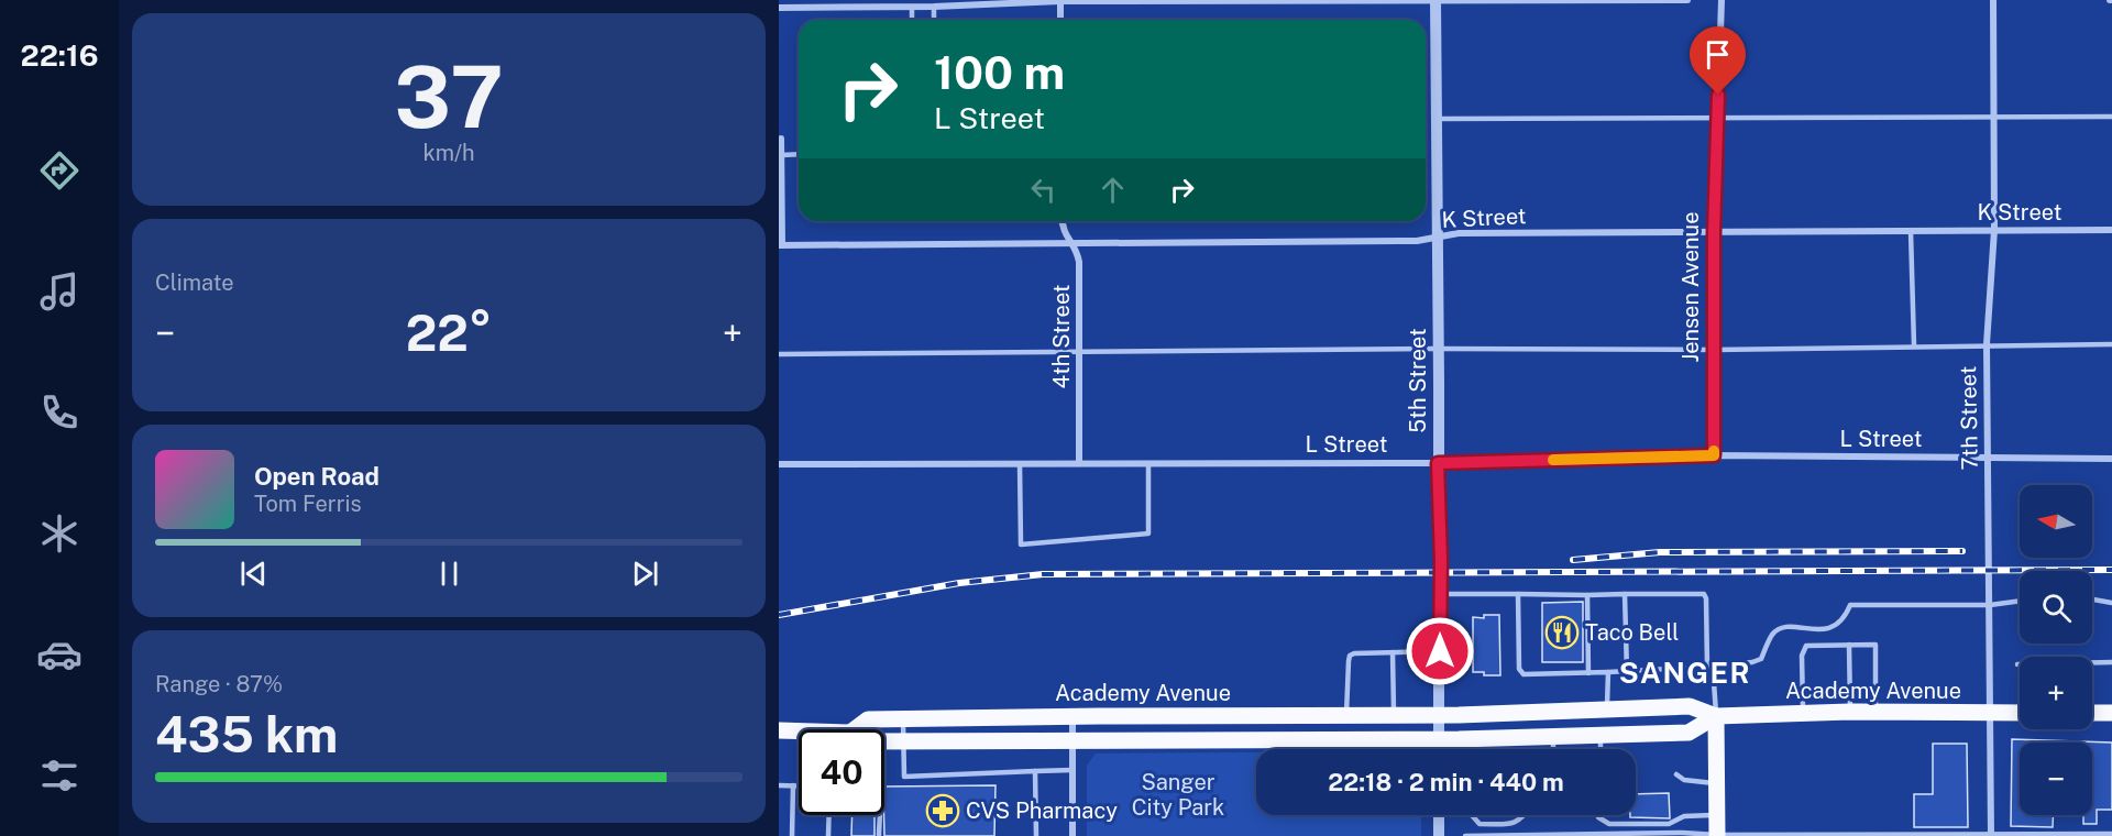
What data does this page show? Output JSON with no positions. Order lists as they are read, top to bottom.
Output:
{
  "streets": {
    "main road": ["Academy Avenue"],
    "street": [
      "K Street",
      "Jensen Avenue",
      "4th Street",
      "5th Street",
      "7th Street",
      "L Street"
    ]
  },
  "crossings": [
    ["K Street", "Jensen Avenue"],
    ["K Street", "4th Street"],
    ["K Street", "5th Street"],
    ["K Street", "7th Street"],
    ["Jensen Avenue", "L Street"],
    ["4th Street", "L Street"],
    ["5th Street", "L Street"],
    ["5th Street", "Academy Avenue"],
    ["7th Street", "L Street"],
    ["7th Street", "Academy Avenue"]
  ],
  "districts": ["SANGER"],
  "parks": ["Sanger City Park"],
  "places": {
    "restaurant": ["Taco Bell"],
    "pharmacy": ["CVS Pharmacy"]
  },
  "north": "left",
  "page": {
    "tabs": "22:16",
    "tile": [
      ["37", "km/h"],
      "Climate",
      ["Range · 87%", "435 km"]
    ],
    "turn": ["100 m", "L Street"],
    "heat": ["−", "22°", "+"],
    "song": ["Open Road", "Tom Ferris"],
    "map_buttons": ["+", "−"],
    "limit": "40",
    "trip": "22:18 · 2 min · 440 m"
  }
}
